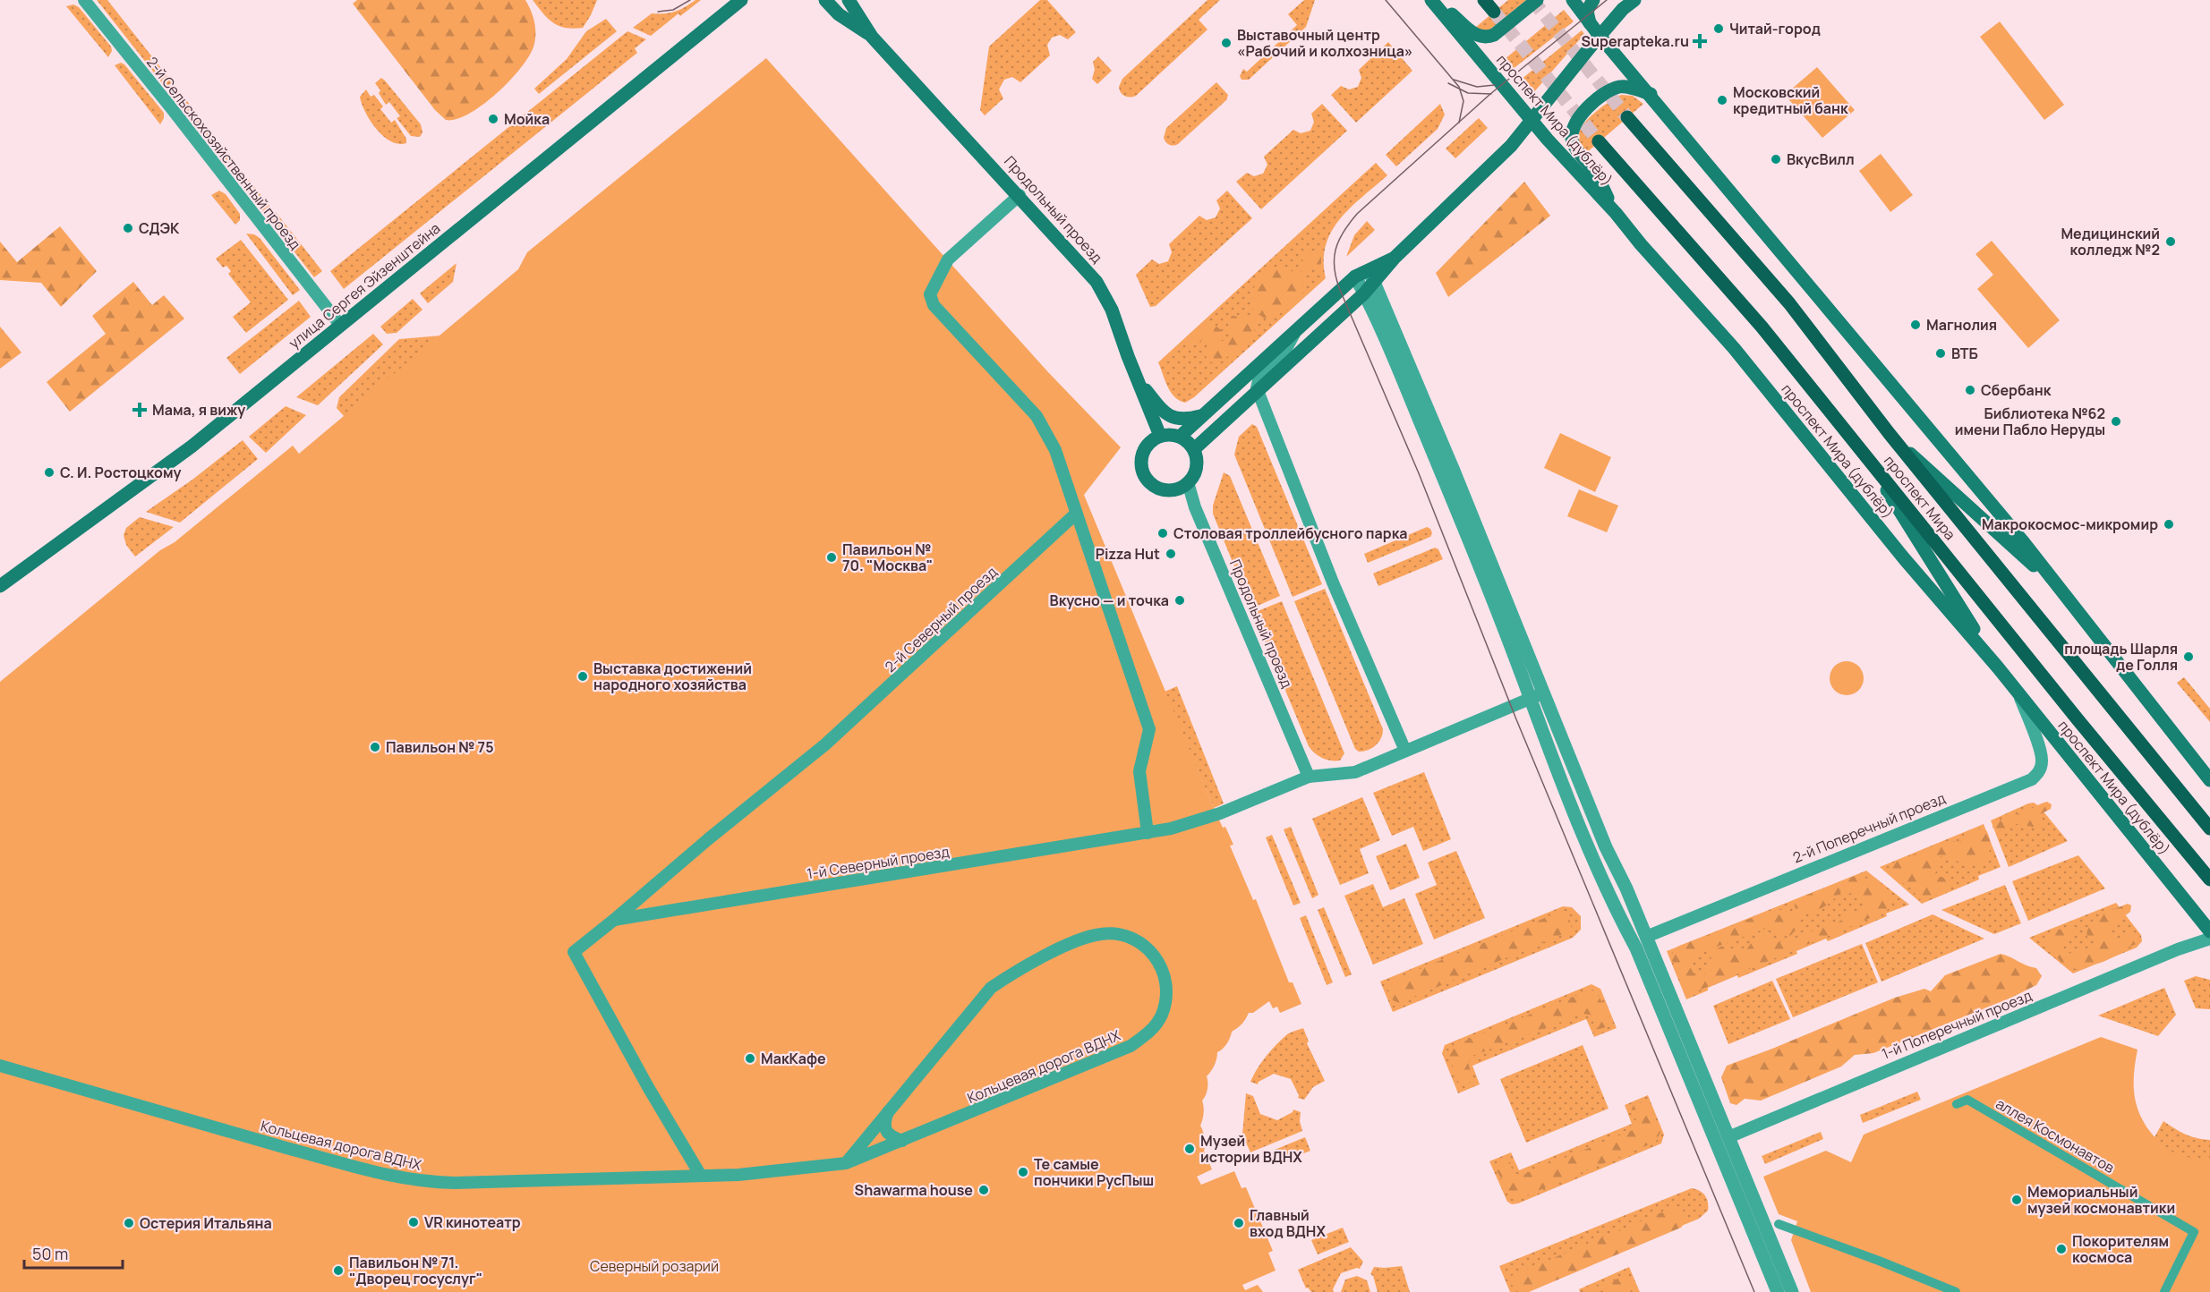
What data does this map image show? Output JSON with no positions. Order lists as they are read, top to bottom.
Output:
{
  "streets": {
    "main road": [
      "проспект Мира (дублёр)",
      "Продольный проезд",
      "улица Сергея Эйзенштейна",
      "проспект Мира"
    ],
    "street": [
      "2-й Сельскохозяйственный проезд",
      "2-й Северный проезд",
      "2-й Поперечный проезд",
      "1-й Северный проезд",
      "1-й Поперечный проезд",
      "Кольцевая дорога ВДНХ",
      "аллея Космонавтов"
    ]
  },
  "crossings": [
    ["проспект Мира (дублёр)", "2-й Поперечный проезд"],
    ["2-й Сельскохозяйственный проезд", "улица Сергея Эйзенштейна"],
    ["Продольный проезд", "1-й Северный проезд"],
    ["2-й Северный проезд", "1-й Северный проезд"],
    ["2-й Северный проезд", "Кольцевая дорога ВДНХ"]
  ],
  "parks": ["Северный розарий"],
  "places": {
    "other": [
      "Читай-город",
      "Выставочный центр «Рабочий и колхозница»",
      "Московский кредитный банк",
      "Мойка",
      "ВкусВилл",
      "СДЭК",
      "Медицинский колледж №2",
      "Магнолия",
      "ВТБ",
      "Сбербанк",
      "Библиотека №62 имени Пабло Неруды",
      "С. И. Ростоцкому",
      "Макрокосмос-микромир",
      "Столовая троллейбусного парка",
      "Pizza Hut",
      "Павильон № 70. \"Москва\"",
      "Вкусно — и точка",
      "площадь Шарля де Голля",
      "Выставка достижений народного хозяйства",
      "Павильон № 75",
      "МакКафе",
      "Музей истории ВДНХ",
      "Те самые пончики РусПыш",
      "Shawarma house",
      "Мемориальный музей космонавтики",
      "VR кинотеатр",
      "Остерия Итальяна",
      "Главный вход ВДНХ",
      "Покорителям космоса",
      "Павильон № 71. \"Дворец госуслуг\""
    ],
    "health": ["Superapteka.ru", "Мама, я вижу"]
  },
  "scale_bar": "50 m"
}
